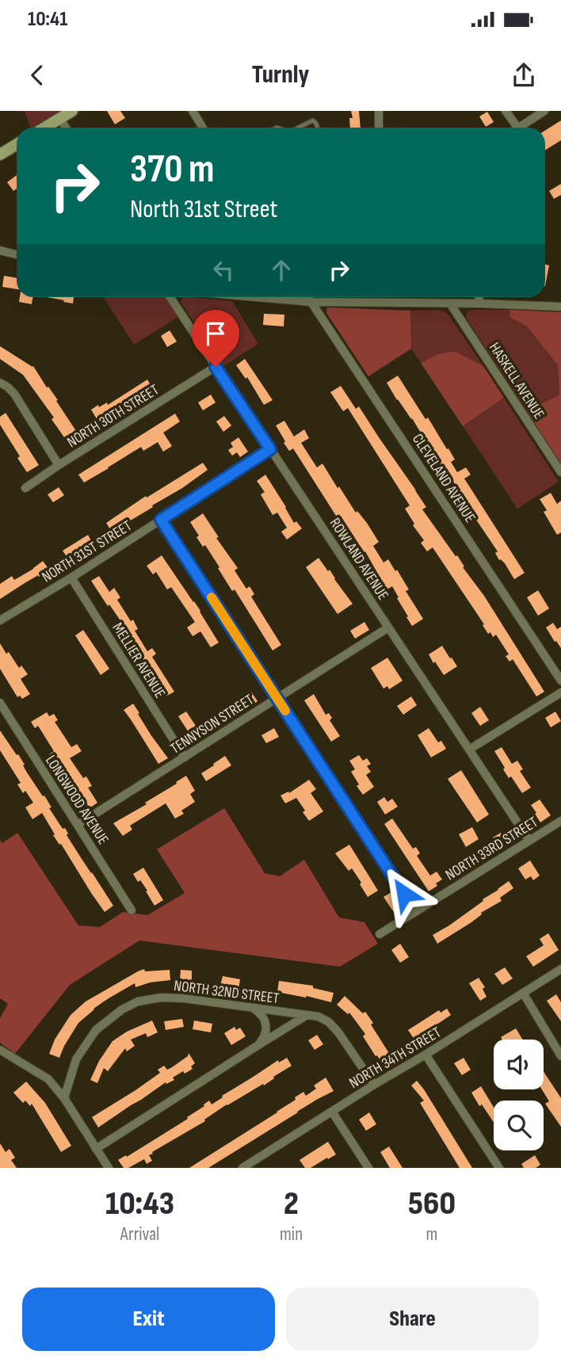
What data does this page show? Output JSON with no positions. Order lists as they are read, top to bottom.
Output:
{
  "streets": {
    "street": [
      "HASKELL AVENUE",
      "NORTH 30TH STREET",
      "CLEVELAND AVENUE",
      "NORTH 31ST STREET",
      "ROWLAND AVENUE",
      "MELLIER AVENUE",
      "TENNYSON STREET",
      "LONGWOOD AVENUE",
      "NORTH 33RD STREET",
      "NORTH 32ND STREET",
      "NORTH 34TH STREET"
    ]
  },
  "crossings": [
    ["NORTH 30TH STREET", "ROWLAND AVENUE"],
    ["NORTH 31ST STREET", "ROWLAND AVENUE"],
    ["NORTH 31ST STREET", "MELLIER AVENUE"],
    ["ROWLAND AVENUE", "TENNYSON STREET"],
    ["ROWLAND AVENUE", "NORTH 33RD STREET"],
    ["MELLIER AVENUE", "TENNYSON STREET"],
    ["TENNYSON STREET", "LONGWOOD AVENUE"]
  ],
  "page": {
    "status": "10:41",
    "header": "Turnly",
    "turn": ["370 m", "North 31st Street"],
    "eta": [
      "10:43",
      "Arrival",
      "2",
      "min",
      "560",
      "m"
    ],
    "buttons": ["Exit", "Share"]
  }
}
